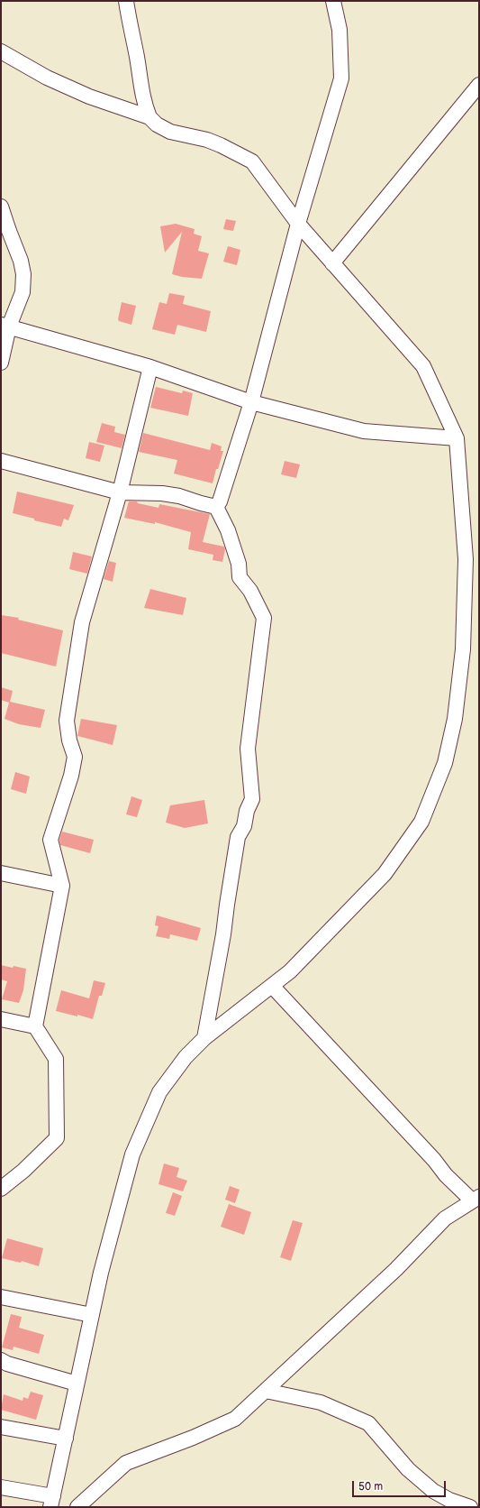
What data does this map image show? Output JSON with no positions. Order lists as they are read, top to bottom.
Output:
{
  "scale_bar": "50 m"
}
